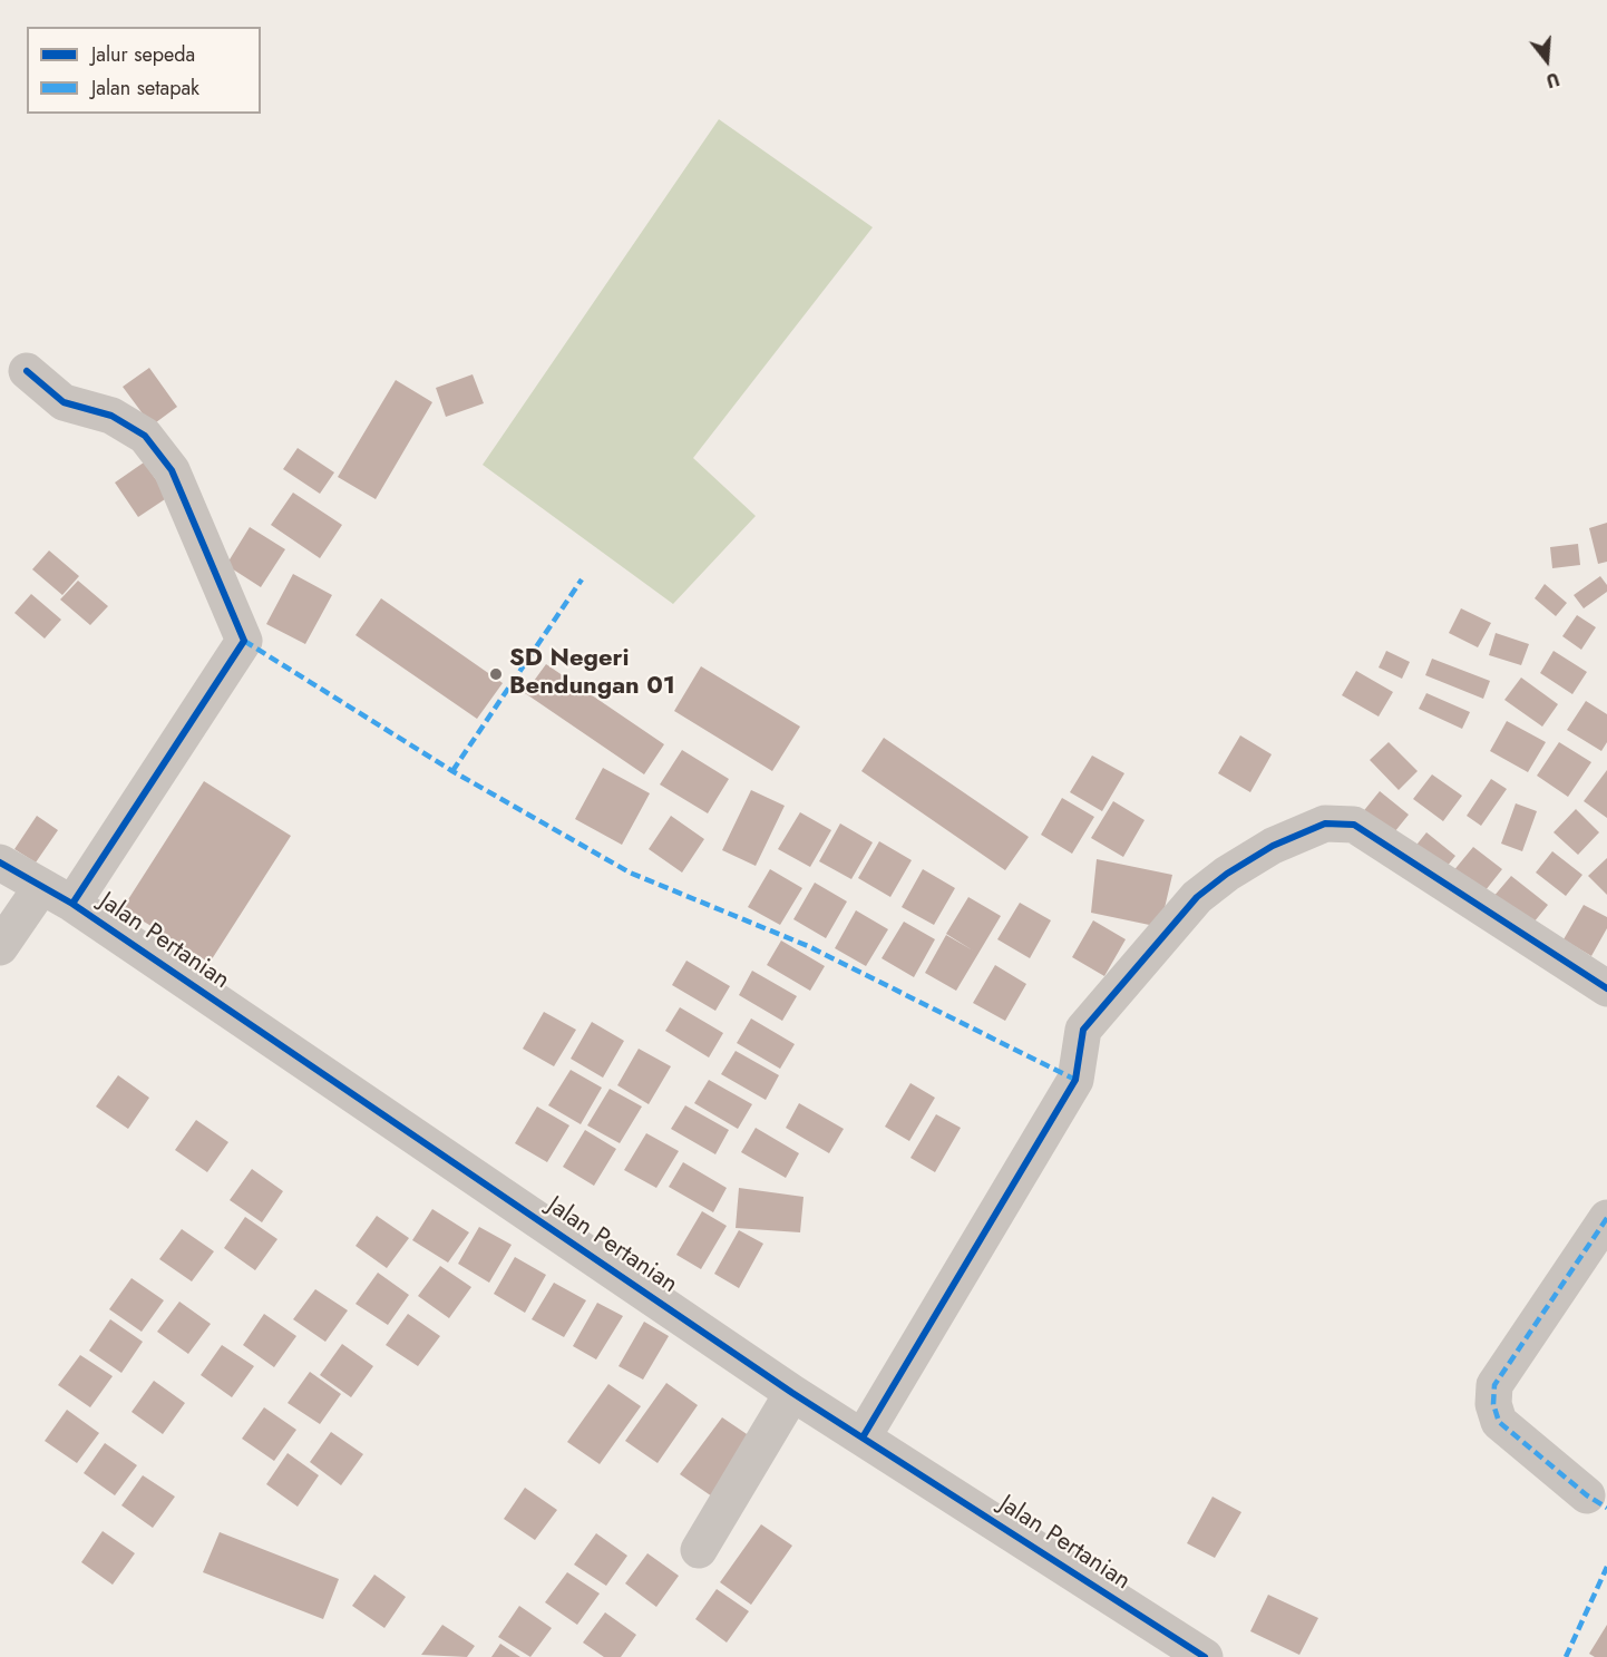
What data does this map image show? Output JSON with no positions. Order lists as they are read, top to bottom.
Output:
{
  "streets": {
    "street": ["Jalan Pertanian"]
  },
  "places": ["SD Negeri Bendungan 01"],
  "legend": ["Jalur sepeda", "Jalan setapak"],
  "north": "bottom"
}
